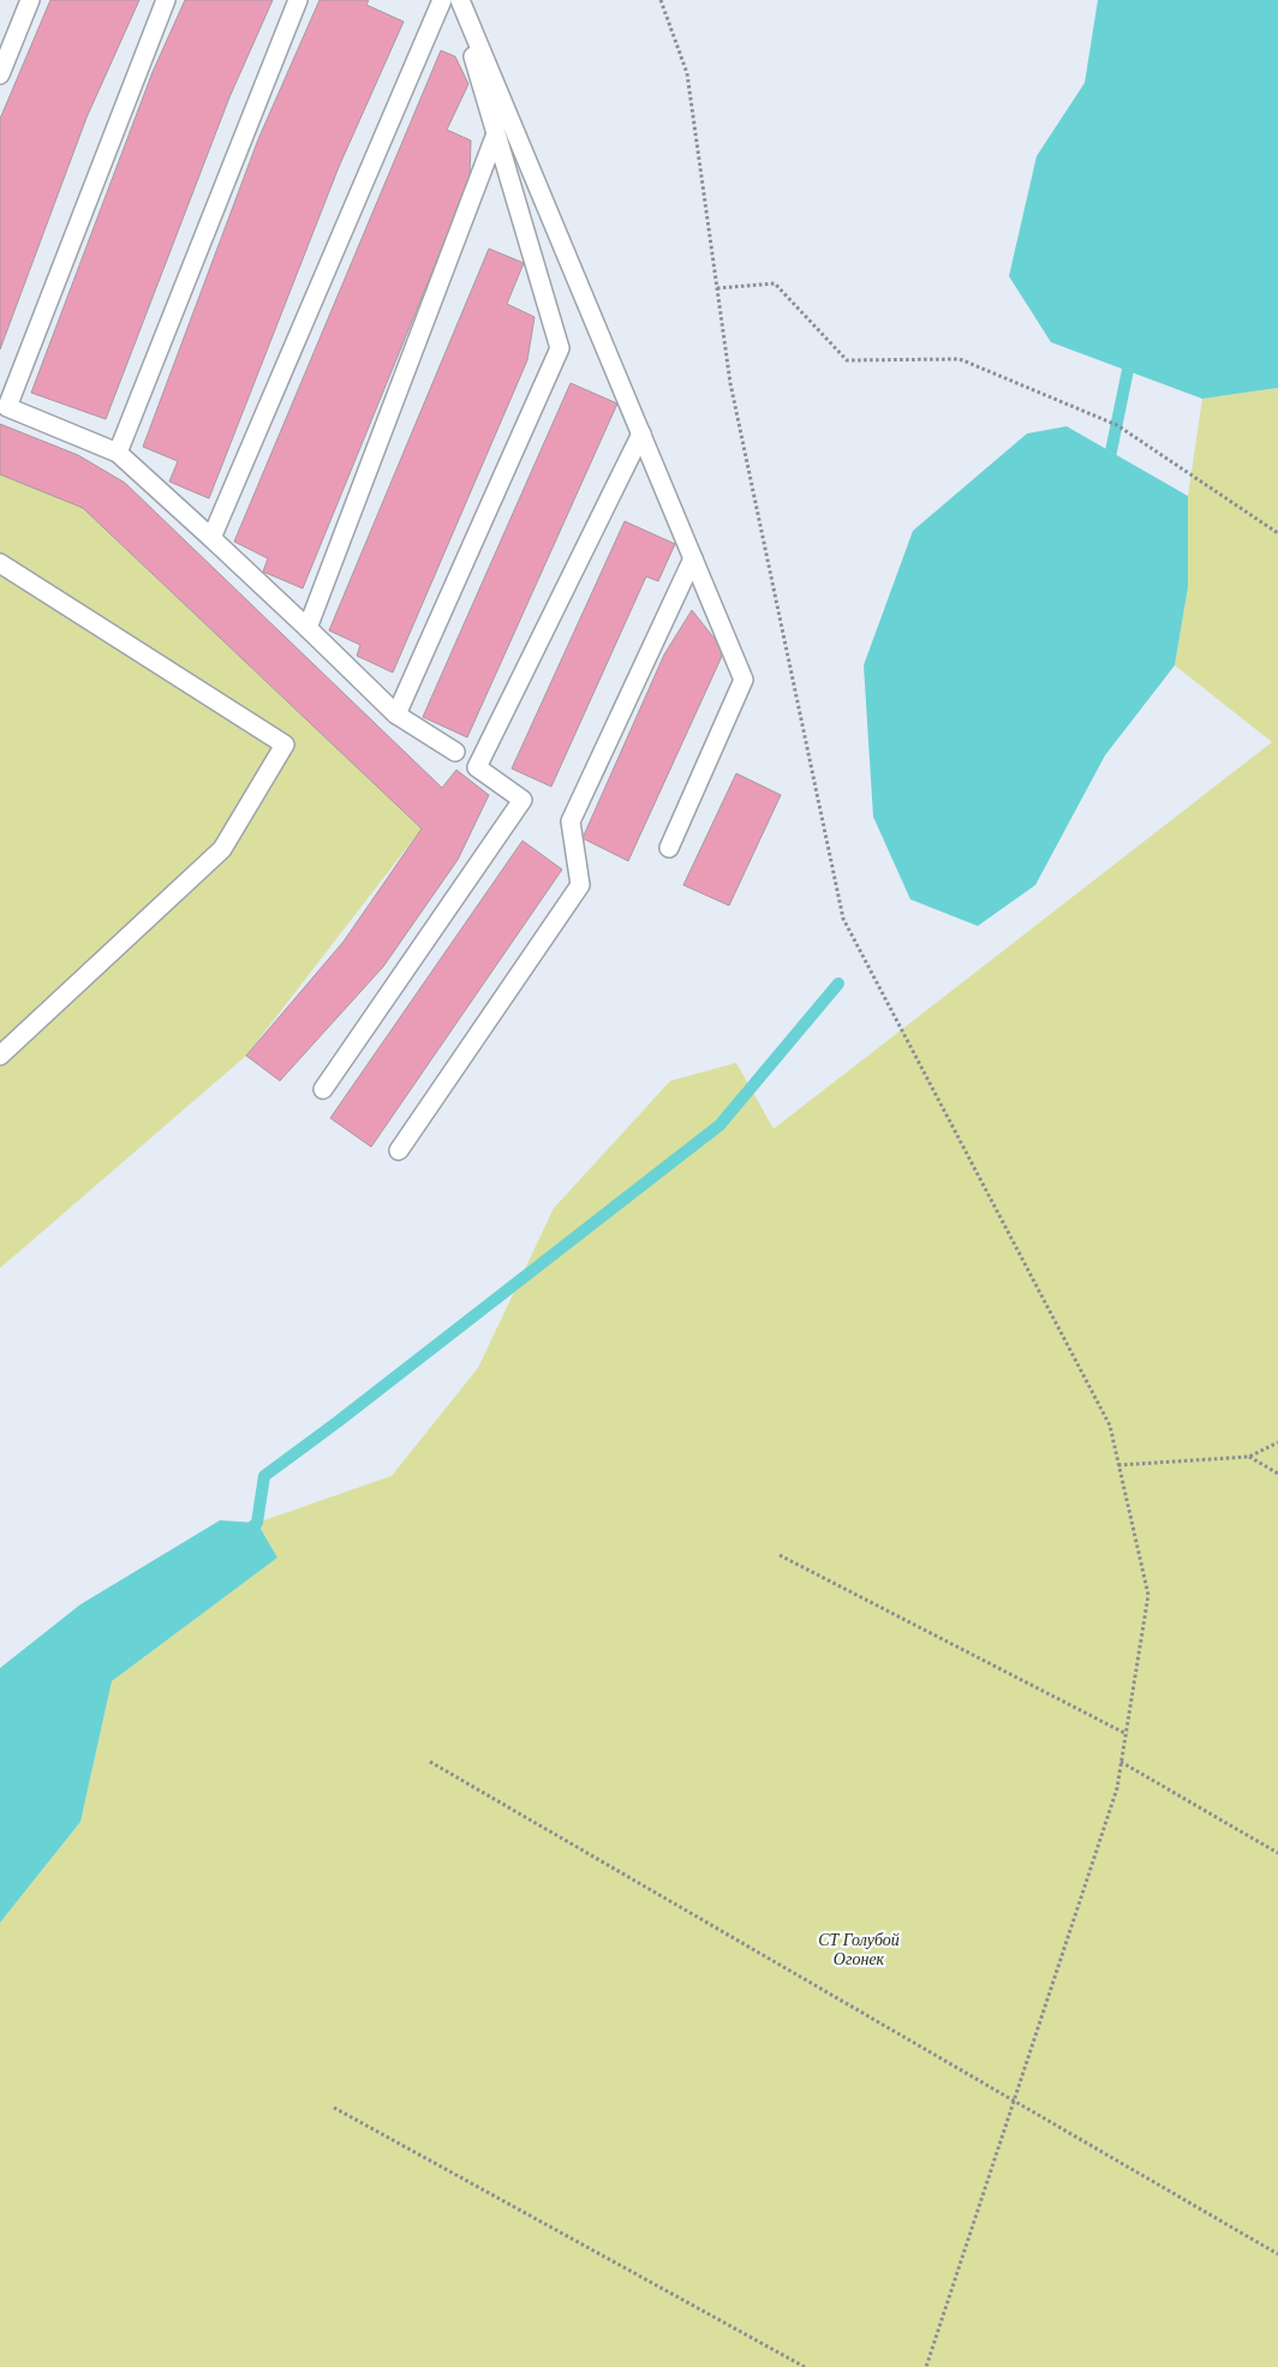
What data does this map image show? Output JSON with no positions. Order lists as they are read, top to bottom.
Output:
{
  "parks": ["СТ Голубой Огонек"]
}
